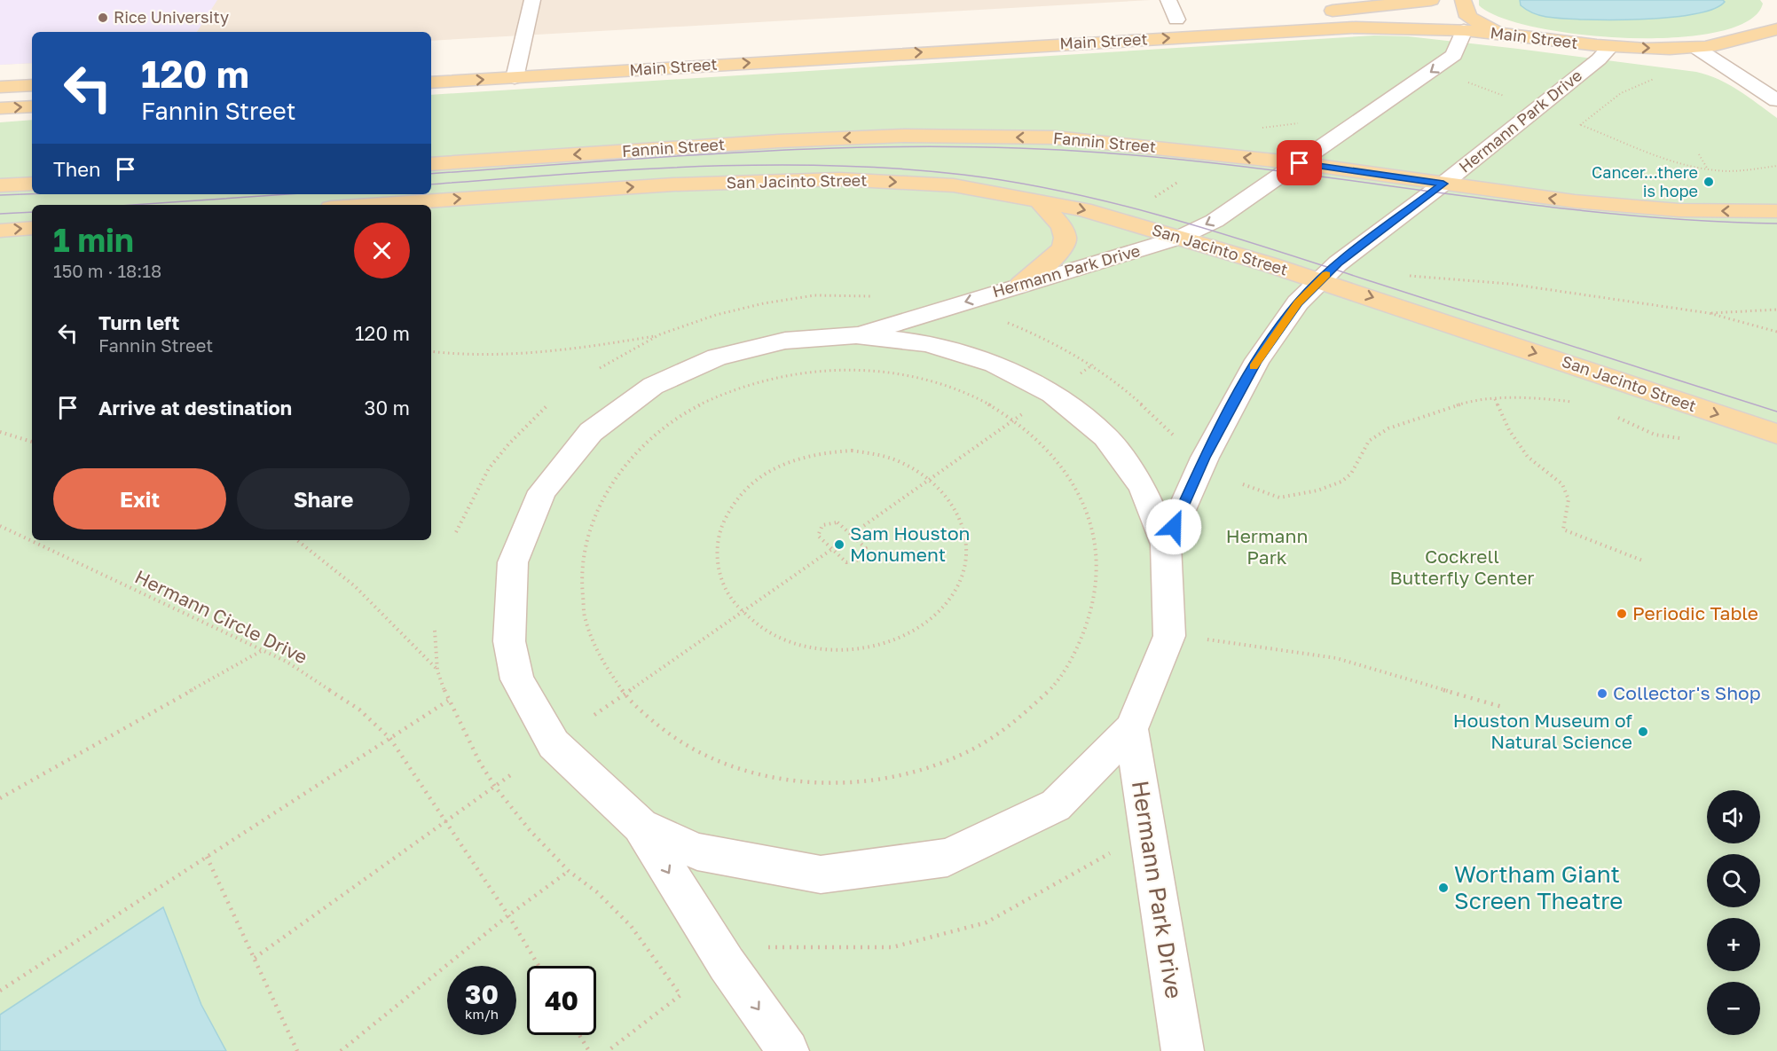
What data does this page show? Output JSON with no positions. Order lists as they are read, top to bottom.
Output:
{
  "streets": {
    "main road": ["Main Street", "Fannin Street", "San Jacinto Street"],
    "street": ["Hermann Park Drive"],
    "path": ["Hermann Circle Drive"]
  },
  "crossings": [
    ["Main Street", "Hermann Park Drive"],
    ["Hermann Park Drive", "Fannin Street"],
    ["Hermann Park Drive", "San Jacinto Street"],
    ["Fannin Street", "San Jacinto Street"]
  ],
  "one_way": ["Main Street", "San Jacinto Street"],
  "parks": ["Hermann Park", "Cockrell Butterfly Center"],
  "places": [
    "Rice University",
    "Cancer...there is hope",
    "Sam Houston Monument",
    "Periodic Table",
    "Collector's Shop",
    "Houston Museum of Natural Science",
    "Wortham Giant Screen Theatre"
  ],
  "page": {
    "turn": ["120 m", "Fannin Street"],
    "then": "Then",
    "heading": ["1 min", "150 m · 18:18"],
    "list": [
      {
        "name": "Turn left",
        "note": "Fannin Street",
        "value": "120 m"
      },
      {
        "name": "Arrive at destination",
        "value": "30 m"
      }
    ],
    "buttons": ["Exit", "Share"],
    "map_buttons": ["+", "−"],
    "speed": "30 km/h",
    "limit": "40"
  }
}
